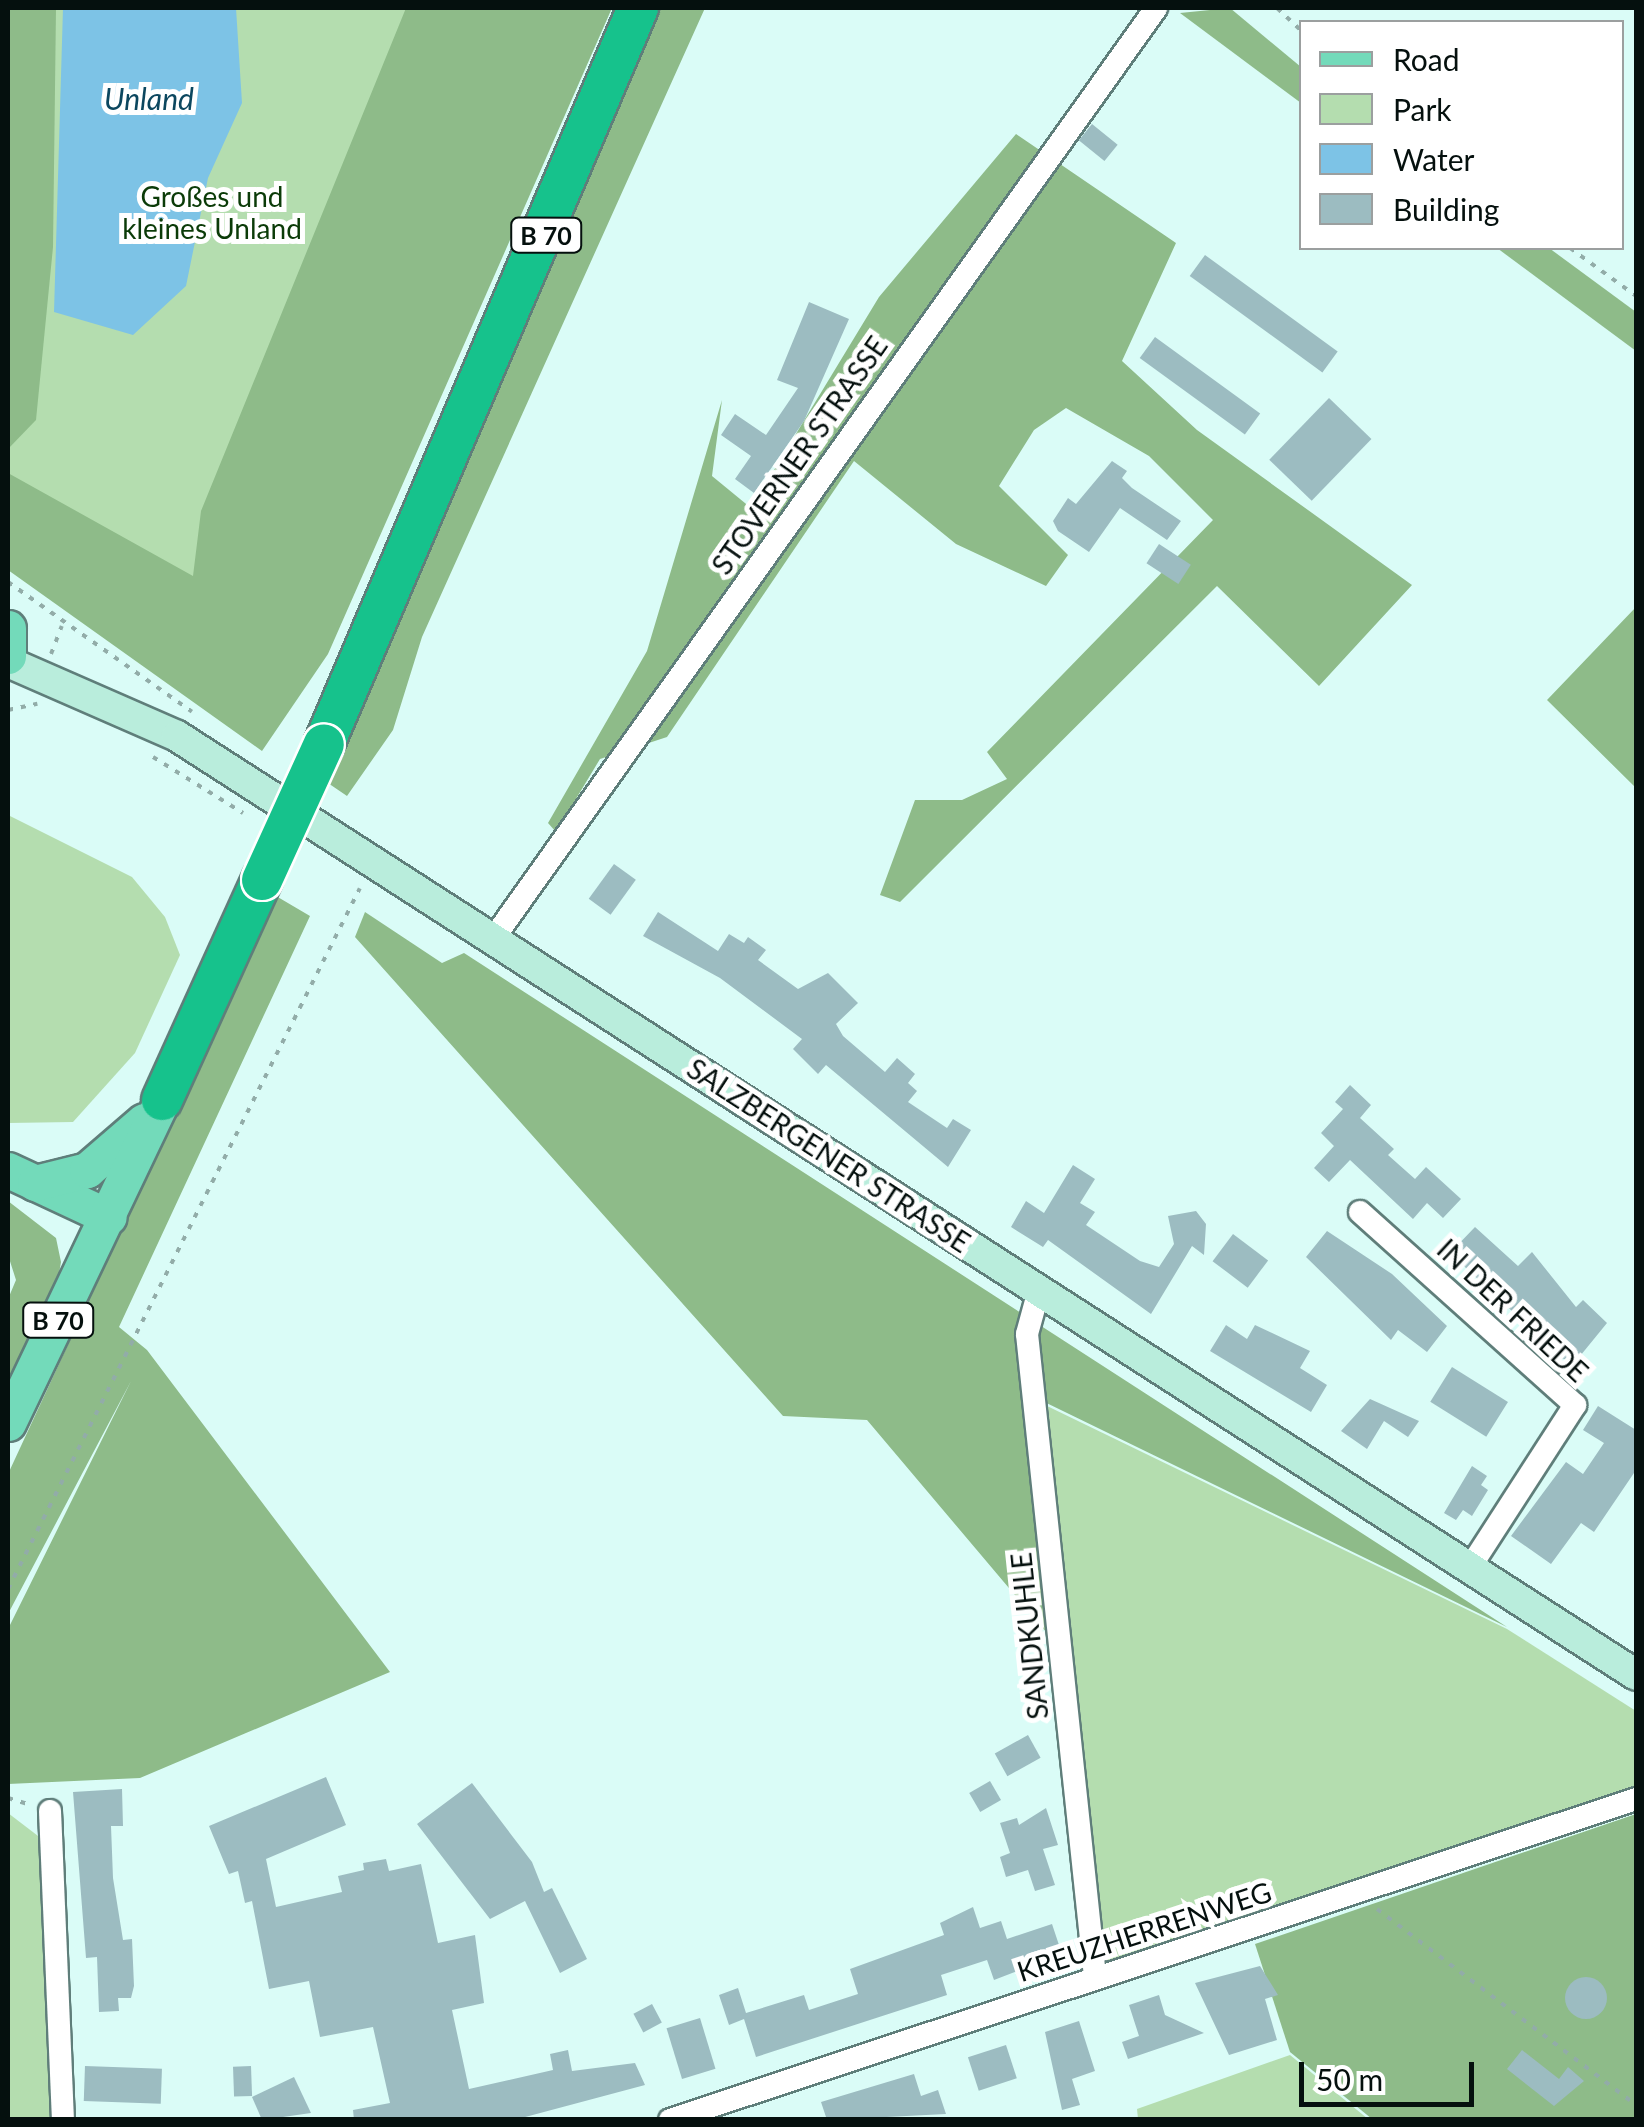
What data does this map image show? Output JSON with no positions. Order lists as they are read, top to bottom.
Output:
{
  "streets": {
    "highway": ["B 70"],
    "main road": ["SALZBERGENER STRASSE"],
    "street": [
      "STOVERNER STRASSE",
      "IN DER FRIEDE",
      "SANDKUHLE",
      "KREUZHERRENWEG"
    ]
  },
  "crossings": [
    ["STOVERNER STRASSE", "SALZBERGENER STRASSE"],
    ["SALZBERGENER STRASSE", "IN DER FRIEDE"],
    ["SALZBERGENER STRASSE", "SANDKUHLE"],
    ["SANDKUHLE", "KREUZHERRENWEG"]
  ],
  "water": ["Unland"],
  "parks": ["Großes und kleines Unland"],
  "legend": [
    "Road",
    "Park",
    "Water",
    "Building"
  ],
  "scale_bar": "50 m"
}
